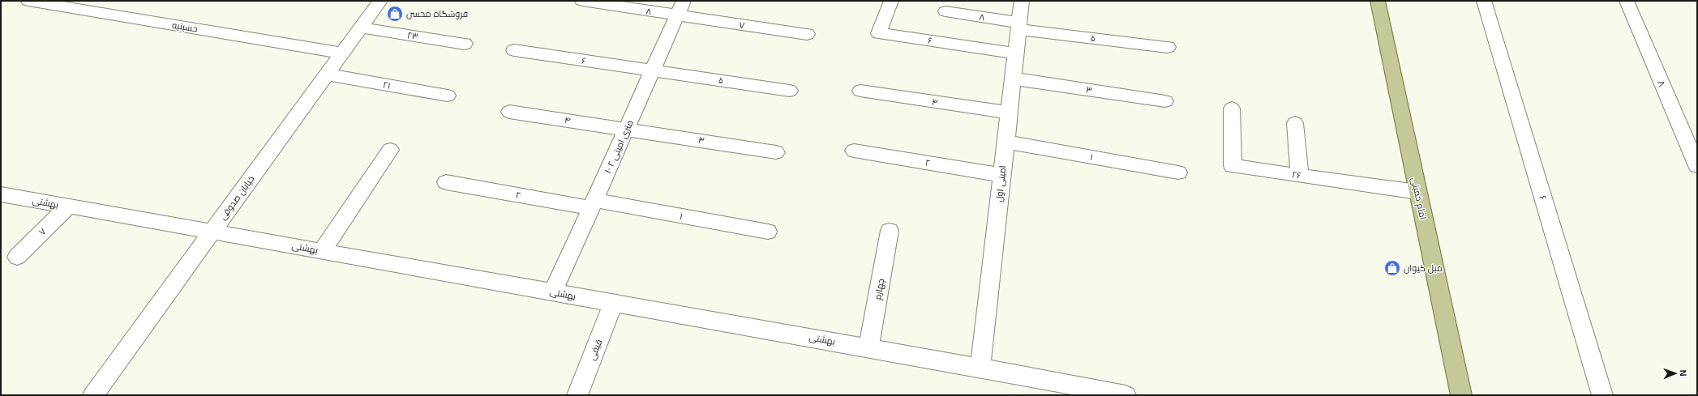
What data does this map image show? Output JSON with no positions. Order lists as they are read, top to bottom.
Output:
{
  "streets": {
    "main road": ["امام خمینی"],
    "street": [
      "۸",
      "۷",
      "حسینیه",
      "۲۳",
      "۵",
      "۶",
      "۲۱",
      "۳",
      "۴",
      "۱۰ متری امینی ۲",
      "۱",
      "۲",
      "۲۶",
      "امینی اول",
      "خیابان صدوقی",
      "بهشتی",
      "چهارم",
      "قیفی"
    ]
  },
  "crossings": [
    ["۸", "۷"],
    ["۸", "۵"],
    ["۸", "۱۰ متری امینی ۲"],
    ["۸", "امینی اول"],
    ["۷", "۱۰ متری امینی ۲"],
    ["۷", "بهشتی"],
    ["حسینیه", "خیابان صدوقی"],
    ["۲۳", "خیابان صدوقی"],
    ["۵", "۶"],
    ["۵", "۱۰ متری امینی ۲"],
    ["۵", "امینی اول"],
    ["۶", "۱۰ متری امینی ۲"],
    ["۶", "امینی اول"],
    ["۲۱", "خیابان صدوقی"],
    ["۳", "۴"],
    ["۳", "۱۰ متری امینی ۲"],
    ["۳", "امینی اول"],
    ["۴", "۱۰ متری امینی ۲"],
    ["۴", "امینی اول"],
    ["۱۰ متری امینی ۲", "۱"],
    ["۱۰ متری امینی ۲", "۲"],
    ["۱۰ متری امینی ۲", "بهشتی"],
    ["۱", "۲"],
    ["۱", "امینی اول"],
    ["۲", "امینی اول"],
    ["۲۶", "امام خمینی"],
    ["امینی اول", "بهشتی"],
    ["خیابان صدوقی", "بهشتی"],
    ["بهشتی", "چهارم"],
    ["بهشتی", "قیفی"]
  ],
  "places": {
    "shop": ["فروشگاه محسن", "مبل کیوان"]
  },
  "north": "right"
}
